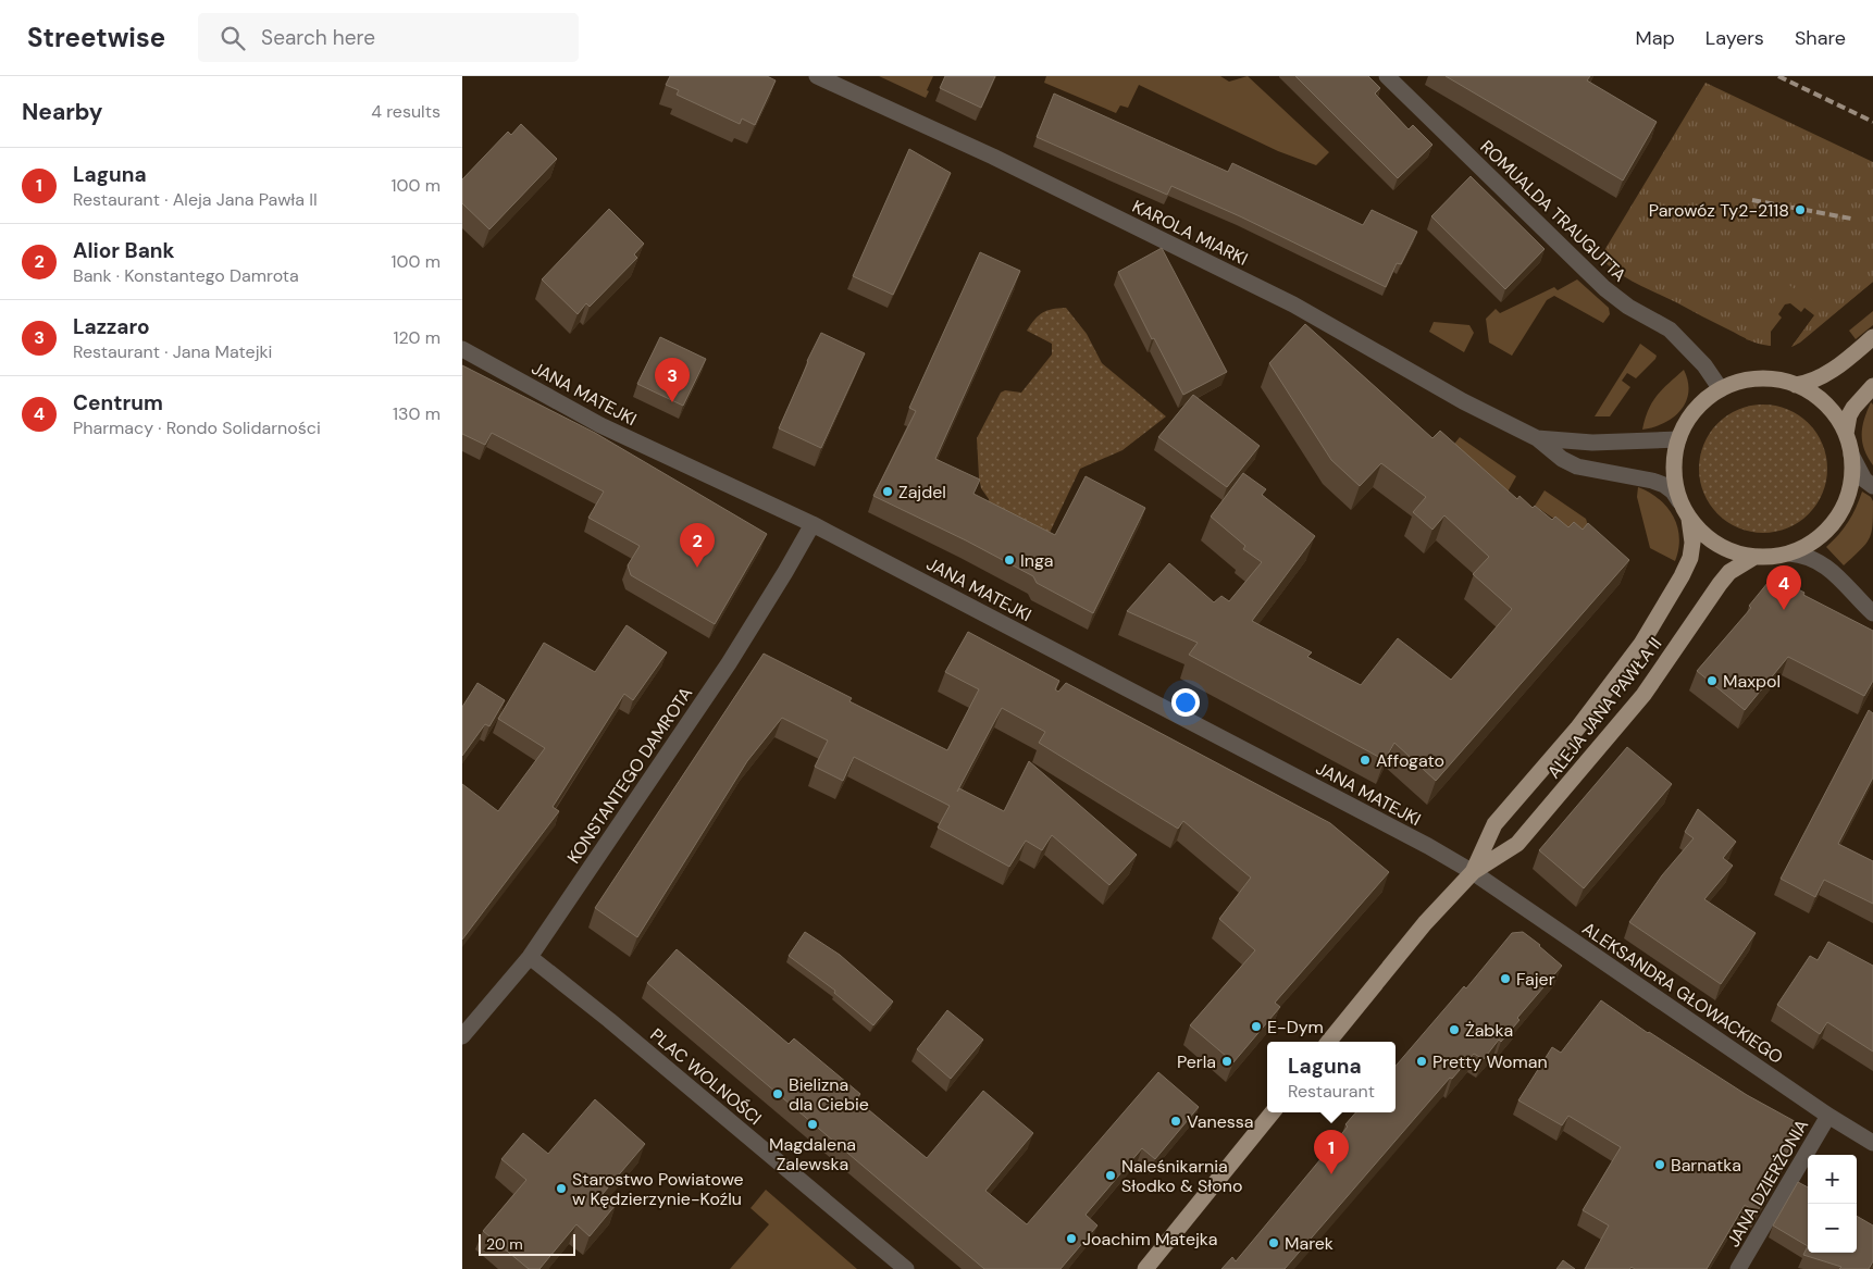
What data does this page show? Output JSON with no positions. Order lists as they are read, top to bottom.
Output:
{
  "streets": {
    "main road": ["ALEJA JANA PAWŁA II"],
    "street": [
      "ROMUALDA TRAUGUTTA",
      "KAROLA MIARKI",
      "JANA MATEJKI",
      "KONSTANTEGO DAMROTA",
      "ALEKSANDRA GŁOWACKIEGO",
      "PLAC WOLNOŚCI",
      "JANA DZIERŻONIA"
    ]
  },
  "crossings": [
    ["ROMUALDA TRAUGUTTA", "KAROLA MIARKI"],
    ["ROMUALDA TRAUGUTTA", "ALEJA JANA PAWŁA II"],
    ["KAROLA MIARKI", "ALEJA JANA PAWŁA II"],
    ["JANA MATEJKI", "ALEJA JANA PAWŁA II"],
    ["JANA MATEJKI", "KONSTANTEGO DAMROTA"],
    ["JANA MATEJKI", "ALEKSANDRA GŁOWACKIEGO"],
    ["ALEJA JANA PAWŁA II", "ALEKSANDRA GŁOWACKIEGO"],
    ["KONSTANTEGO DAMROTA", "PLAC WOLNOŚCI"],
    ["ALEKSANDRA GŁOWACKIEGO", "JANA DZIERŻONIA"]
  ],
  "places": [
    "Parowóz Ty2-2118",
    "Zajdel",
    "Inga",
    "Maxpol",
    "Affogato",
    "Fajer",
    "E-Dym",
    "Żabka",
    "Perla",
    "Pretty Woman",
    "Bielizna dla Ciebie",
    "Vanessa",
    "Magdalena Zalewska",
    "Barnatka",
    "Naleśnikarnia Słodko & Słono",
    "Starostwo Powiatowe w Kędzierzynie-Koźlu",
    "Joachim Matejka",
    "Marek"
  ],
  "scale_bar": "20 m",
  "page": {
    "header": "Streetwise",
    "search": "Search here",
    "nav": ["Map", "Layers", "Share"],
    "heading": ["Nearby", "4 results"],
    "list": [
      {
        "mark": "1",
        "name": "Laguna",
        "note": "Restaurant · Aleja Jana Pawła II",
        "value": "100 m"
      },
      {
        "mark": "2",
        "name": "Alior Bank",
        "note": "Bank · Konstantego Damrota",
        "value": "100 m"
      },
      {
        "mark": "3",
        "name": "Lazzaro",
        "note": "Restaurant · Jana Matejki",
        "value": "120 m"
      },
      {
        "mark": "4",
        "name": "Centrum",
        "note": "Pharmacy · Rondo Solidarności",
        "value": "130 m"
      }
    ],
    "pins": [
      "3",
      "2",
      "4",
      "1"
    ],
    "popup": ["Laguna", "Restaurant"],
    "map_buttons": ["+", "−"],
    "scale": "20 m"
  }
}
